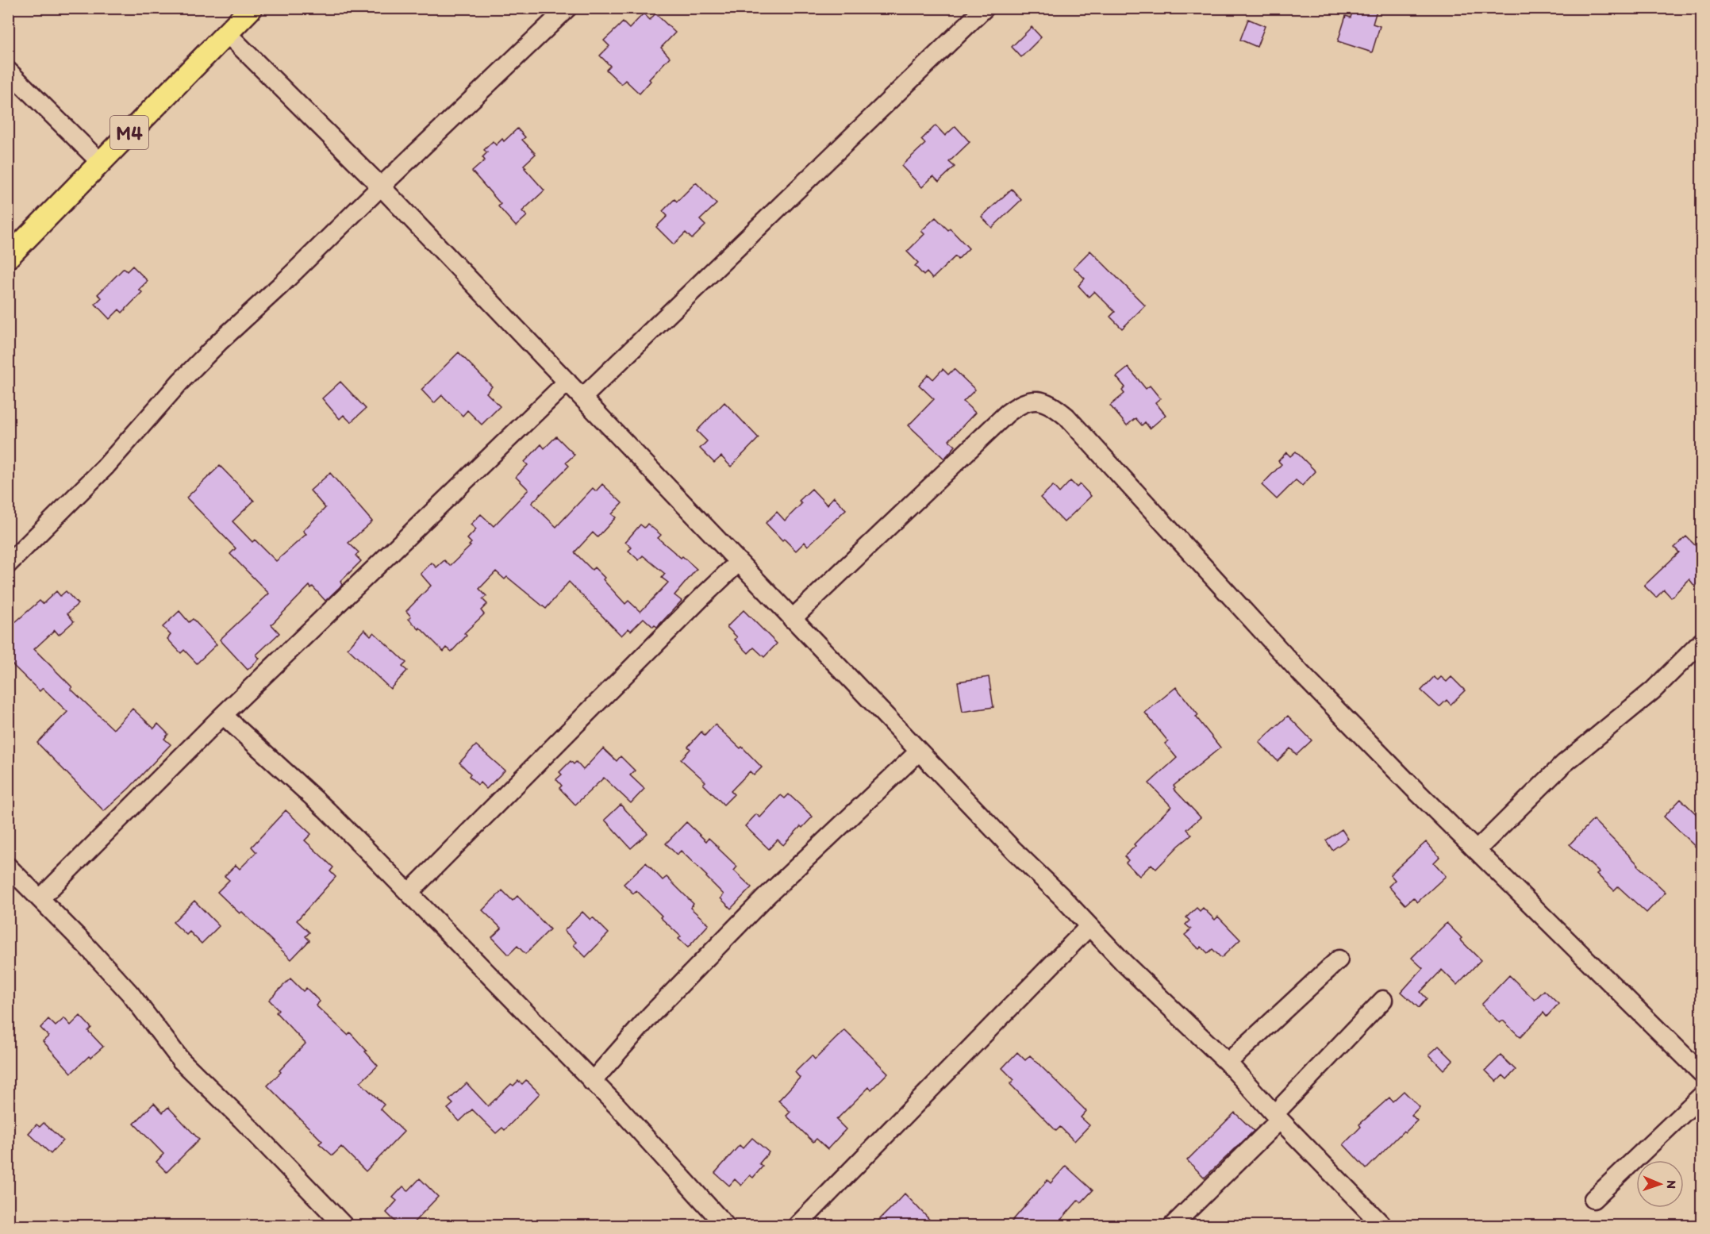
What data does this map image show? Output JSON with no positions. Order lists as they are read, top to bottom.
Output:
{
  "streets": {
    "main road": ["M4"]
  },
  "north": "right"
}
